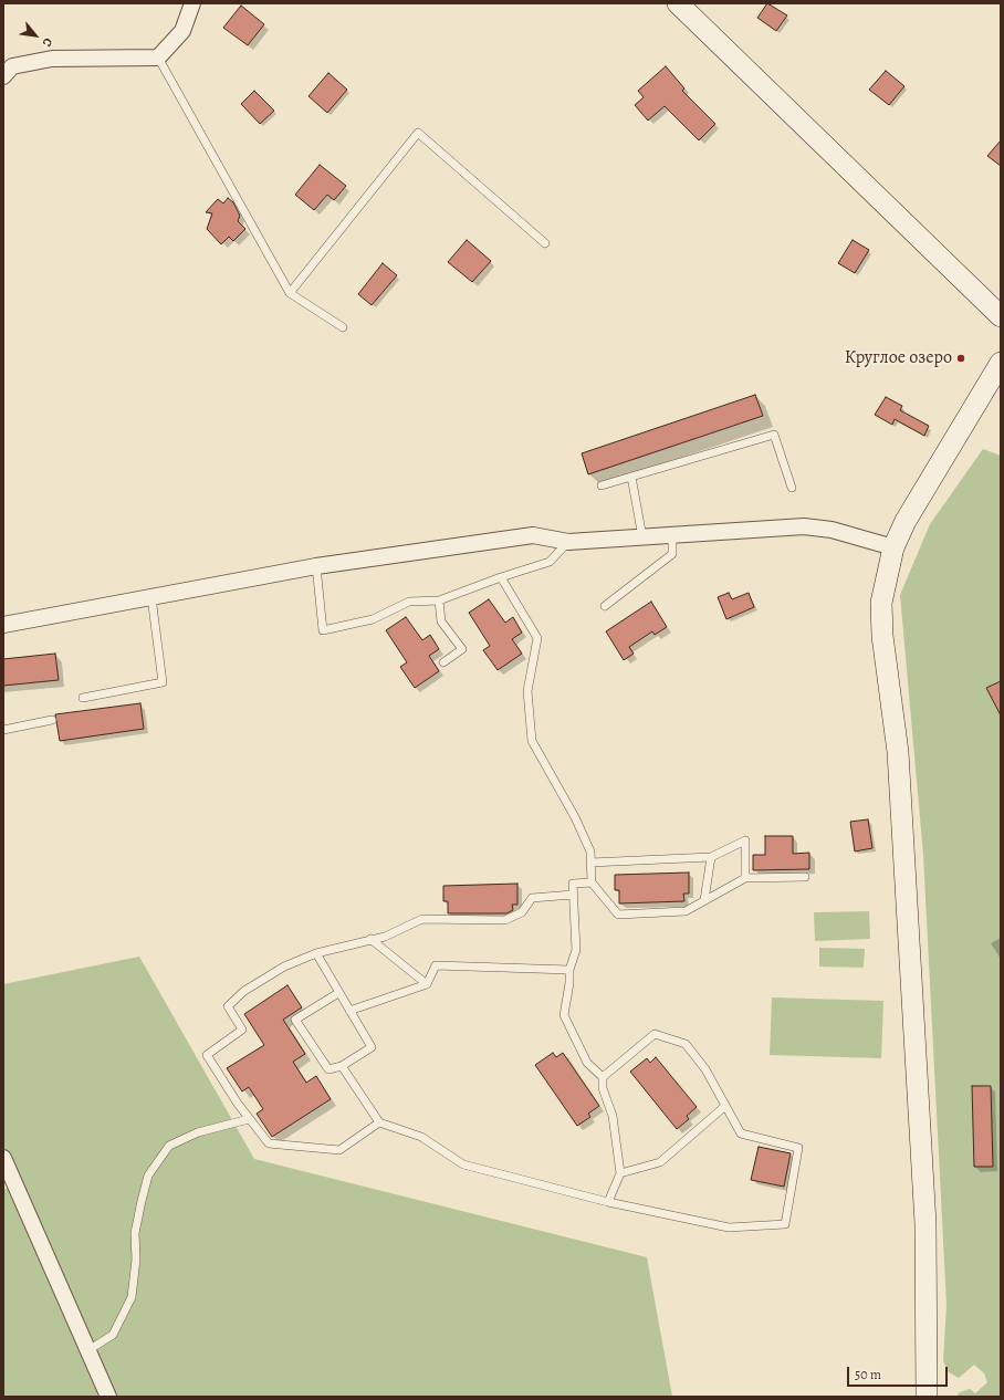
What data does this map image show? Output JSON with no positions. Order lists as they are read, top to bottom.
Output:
{
  "places": ["Круглое озеро"],
  "scale_bar": "50 m",
  "north": "bottom right"
}
